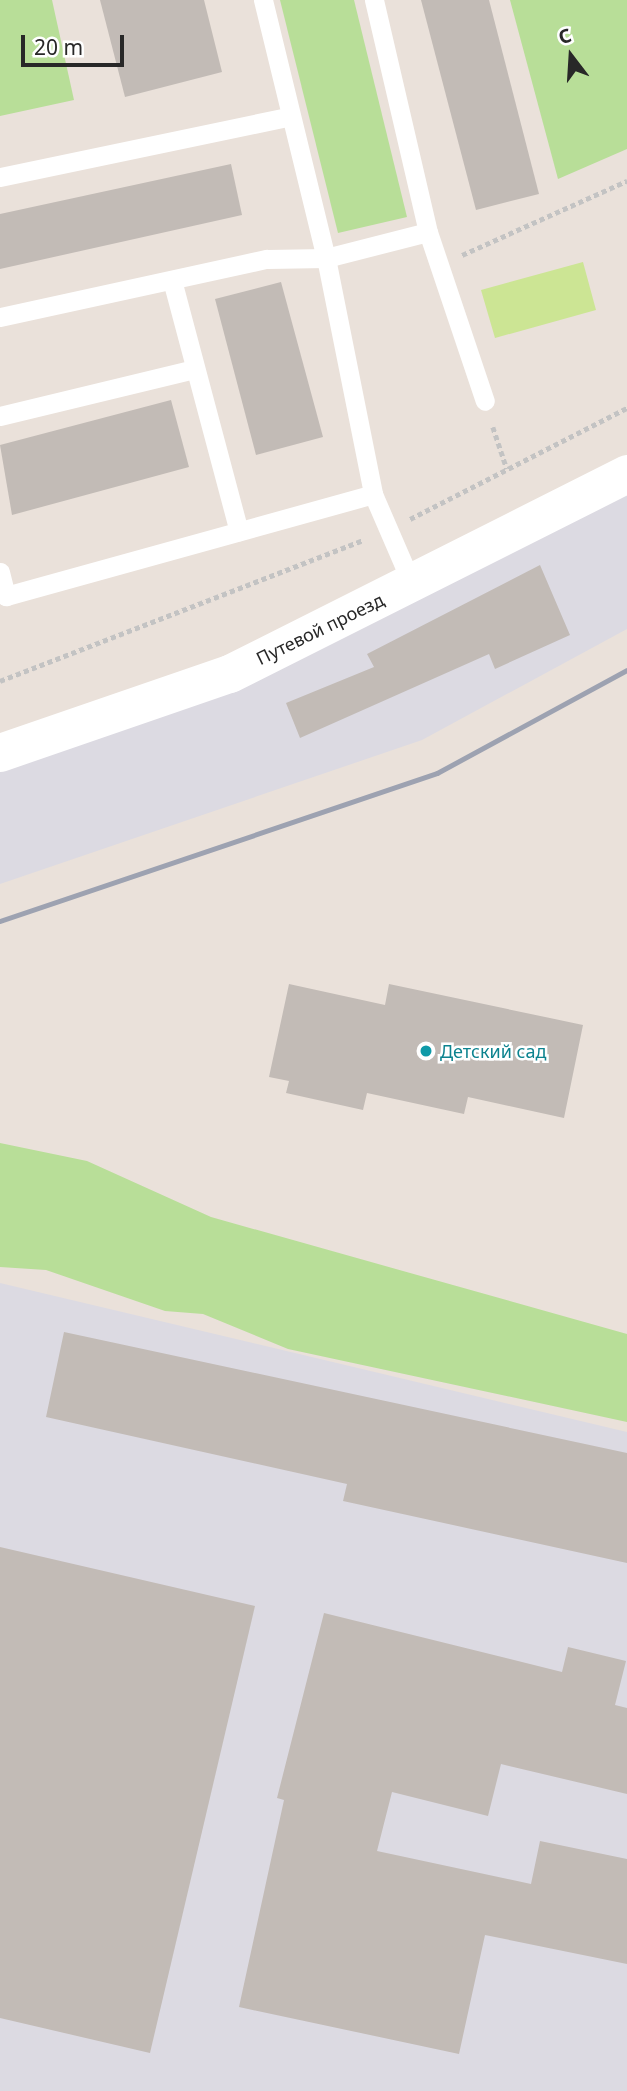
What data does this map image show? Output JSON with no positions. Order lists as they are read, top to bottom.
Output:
{
  "streets": {
    "street": ["Путевой проезд"]
  },
  "places": ["Детский сад"],
  "scale_bar": "20 m",
  "north": "top"
}
